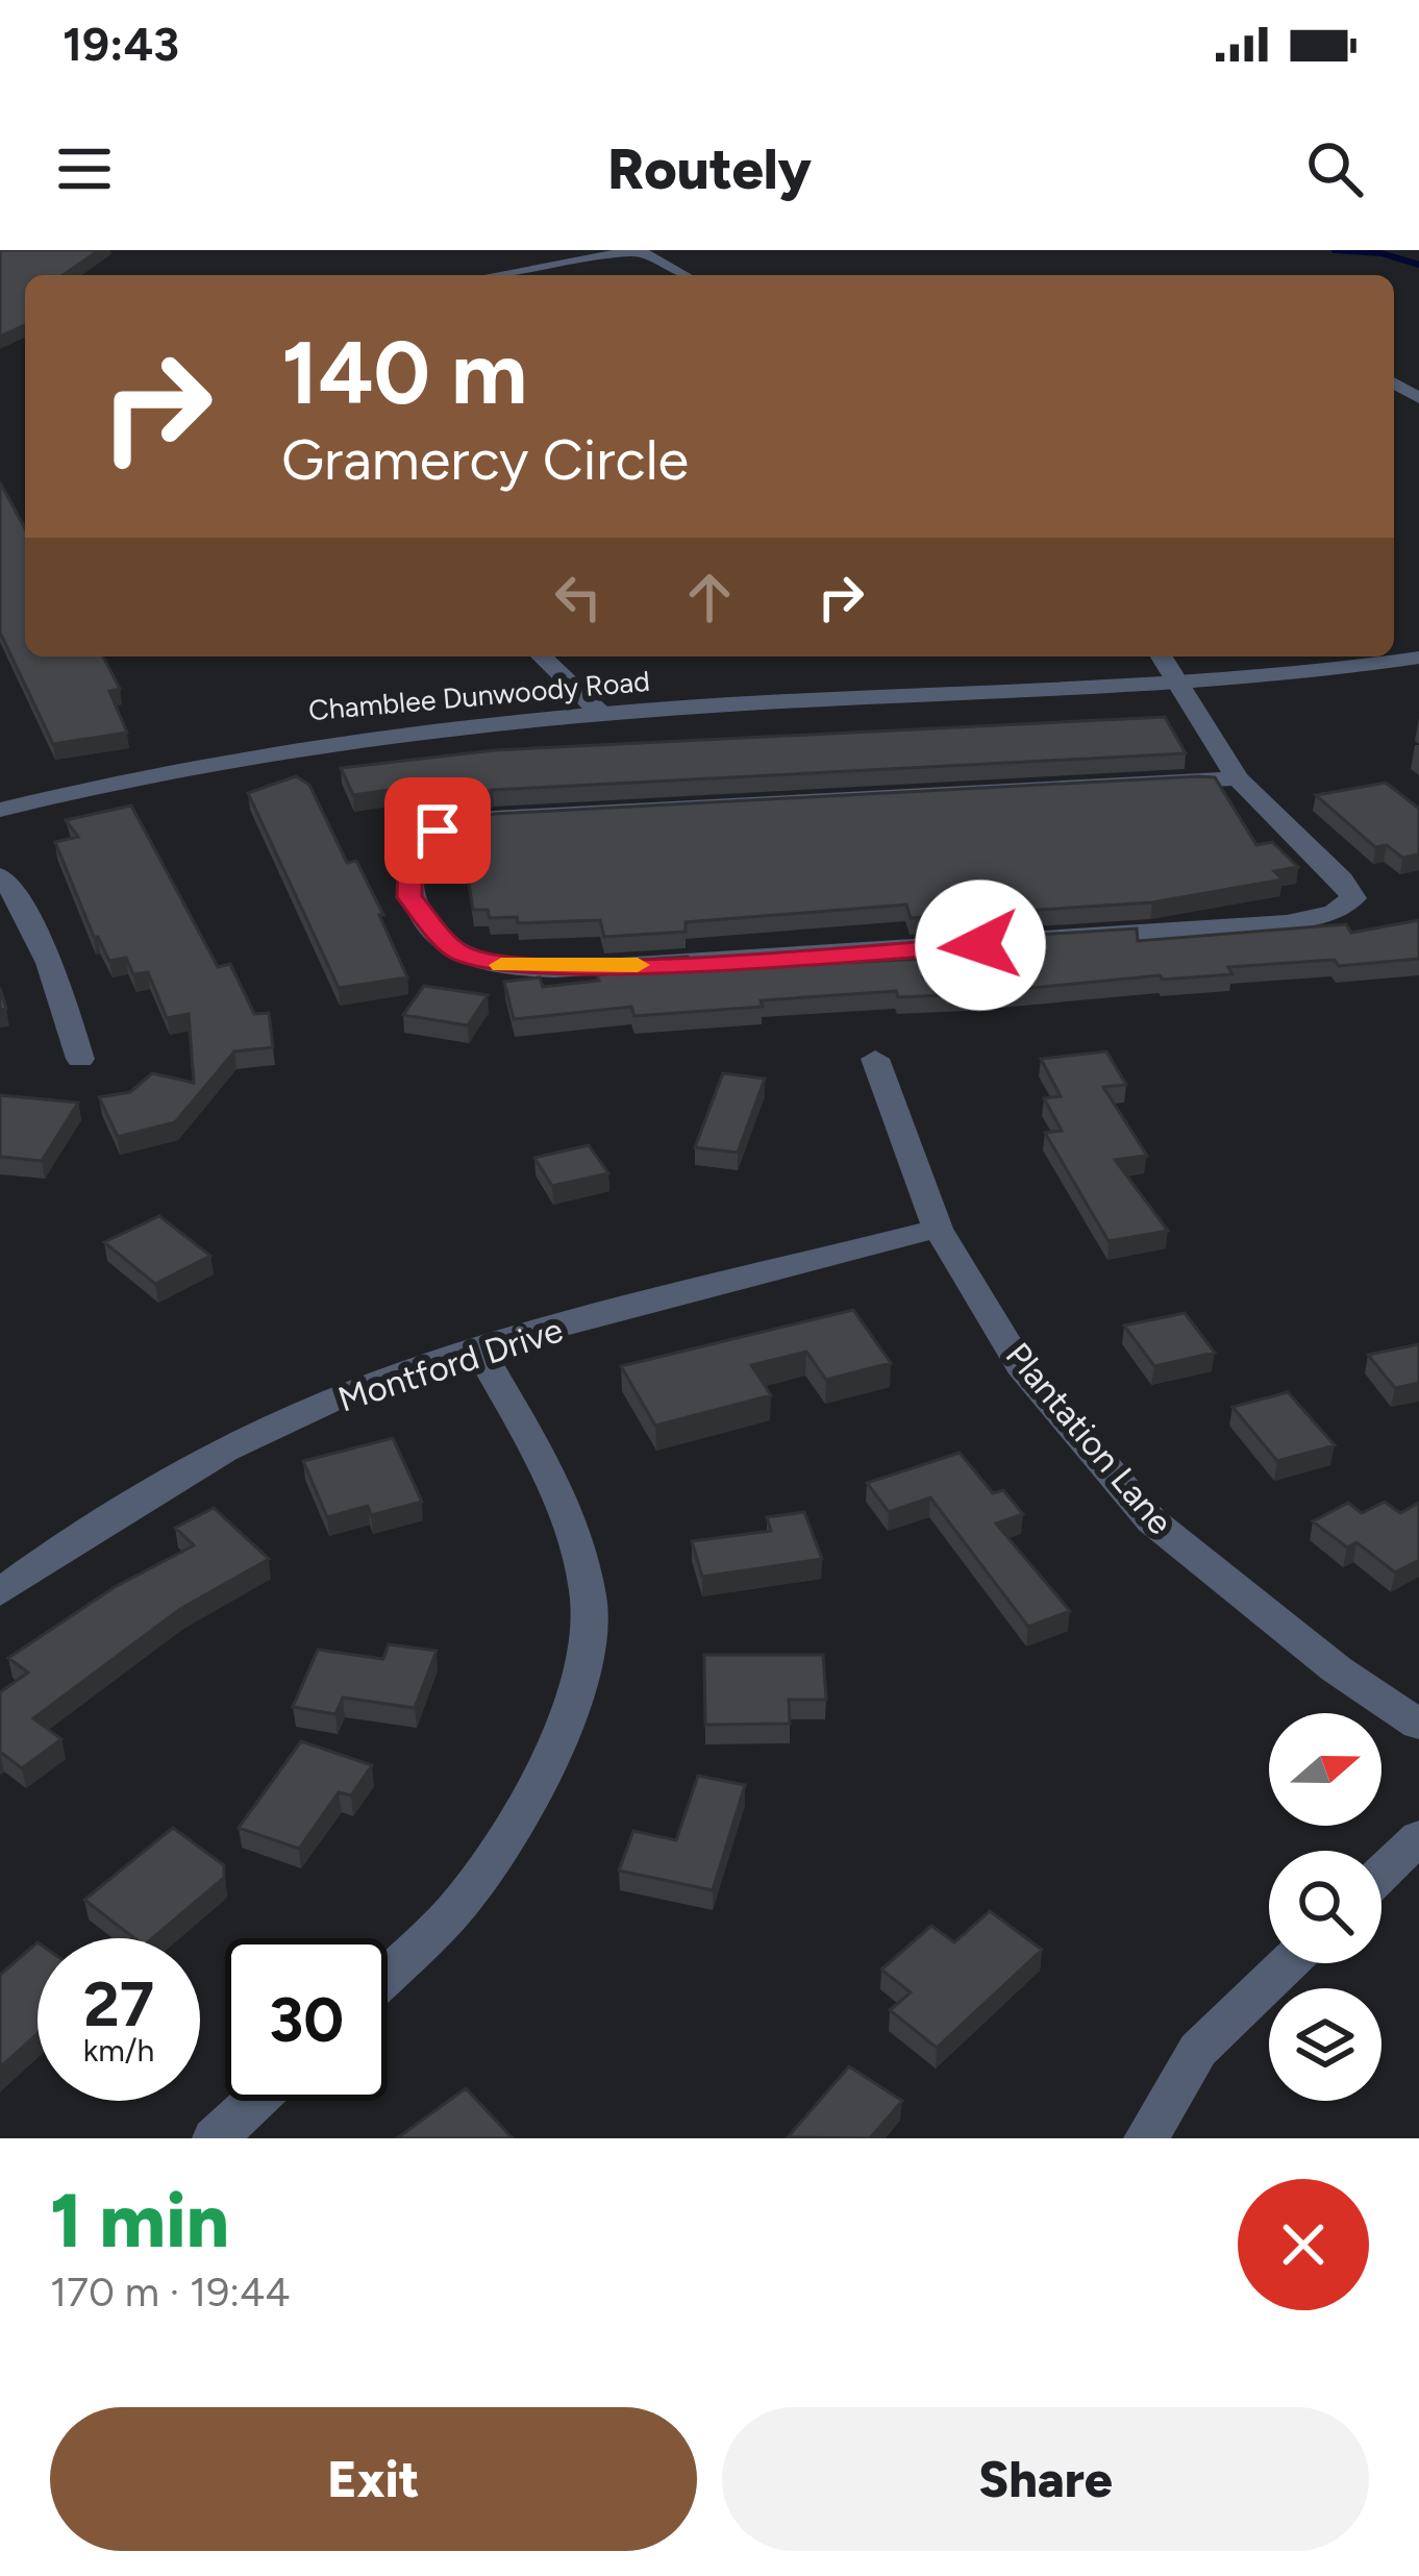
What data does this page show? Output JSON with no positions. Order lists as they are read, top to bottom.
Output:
{
  "streets": {
    "street": ["Chamblee Dunwoody Road", "Montford Drive", "Plantation Lane"]
  },
  "crossings": [
    ["Montford Drive", "Plantation Lane"]
  ],
  "north": "right",
  "page": {
    "status": "19:43",
    "header": "Routely",
    "turn": ["140 m", "Gramercy Circle"],
    "speed": "27 km/h",
    "limit": "30",
    "heading": ["1 min", "170 m · 19:44"],
    "buttons": ["Exit", "Share"]
  }
}
